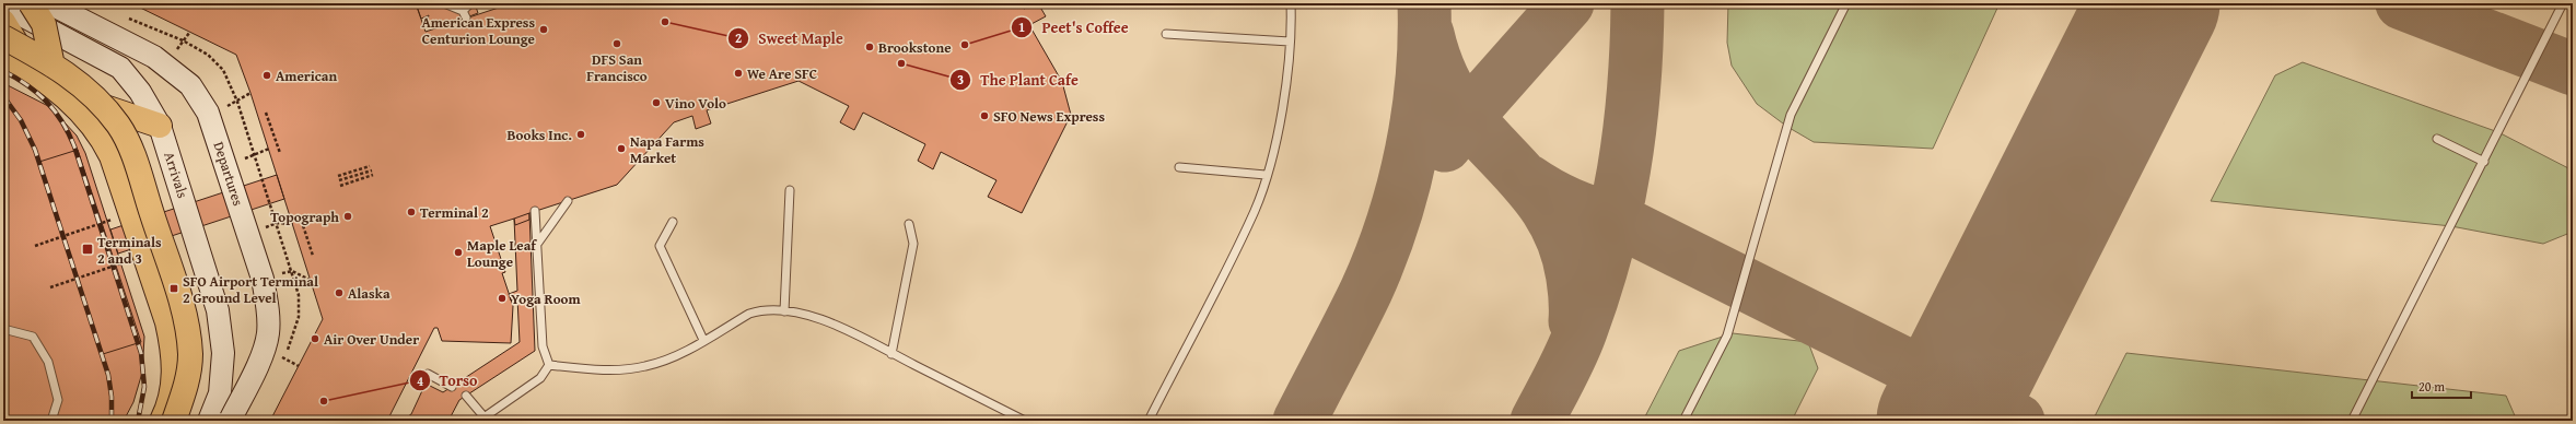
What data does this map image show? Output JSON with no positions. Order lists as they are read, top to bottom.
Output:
{
  "streets": {
    "main road": ["Departures", "Arrivals"]
  },
  "places": {
    "other": [
      "Sweet Maple",
      "American Express Centurion Lounge",
      "DFS San Francisco",
      "Peet's Coffee",
      "Brookstone",
      "The Plant Cafe",
      "We Are SFC",
      "American",
      "Vino Volo",
      "SFO News Express",
      "Books Inc.",
      "Napa Farms Market",
      "Terminal 2",
      "Topograph",
      "Maple Leaf Lounge",
      "Alaska",
      "Yoga Room",
      "Air Over Under",
      "Torso"
    ],
    "transit": ["Terminals 2 and 3", "SFO Airport Terminal 2 Ground Level"]
  },
  "scale_bar": "20 m"
}
